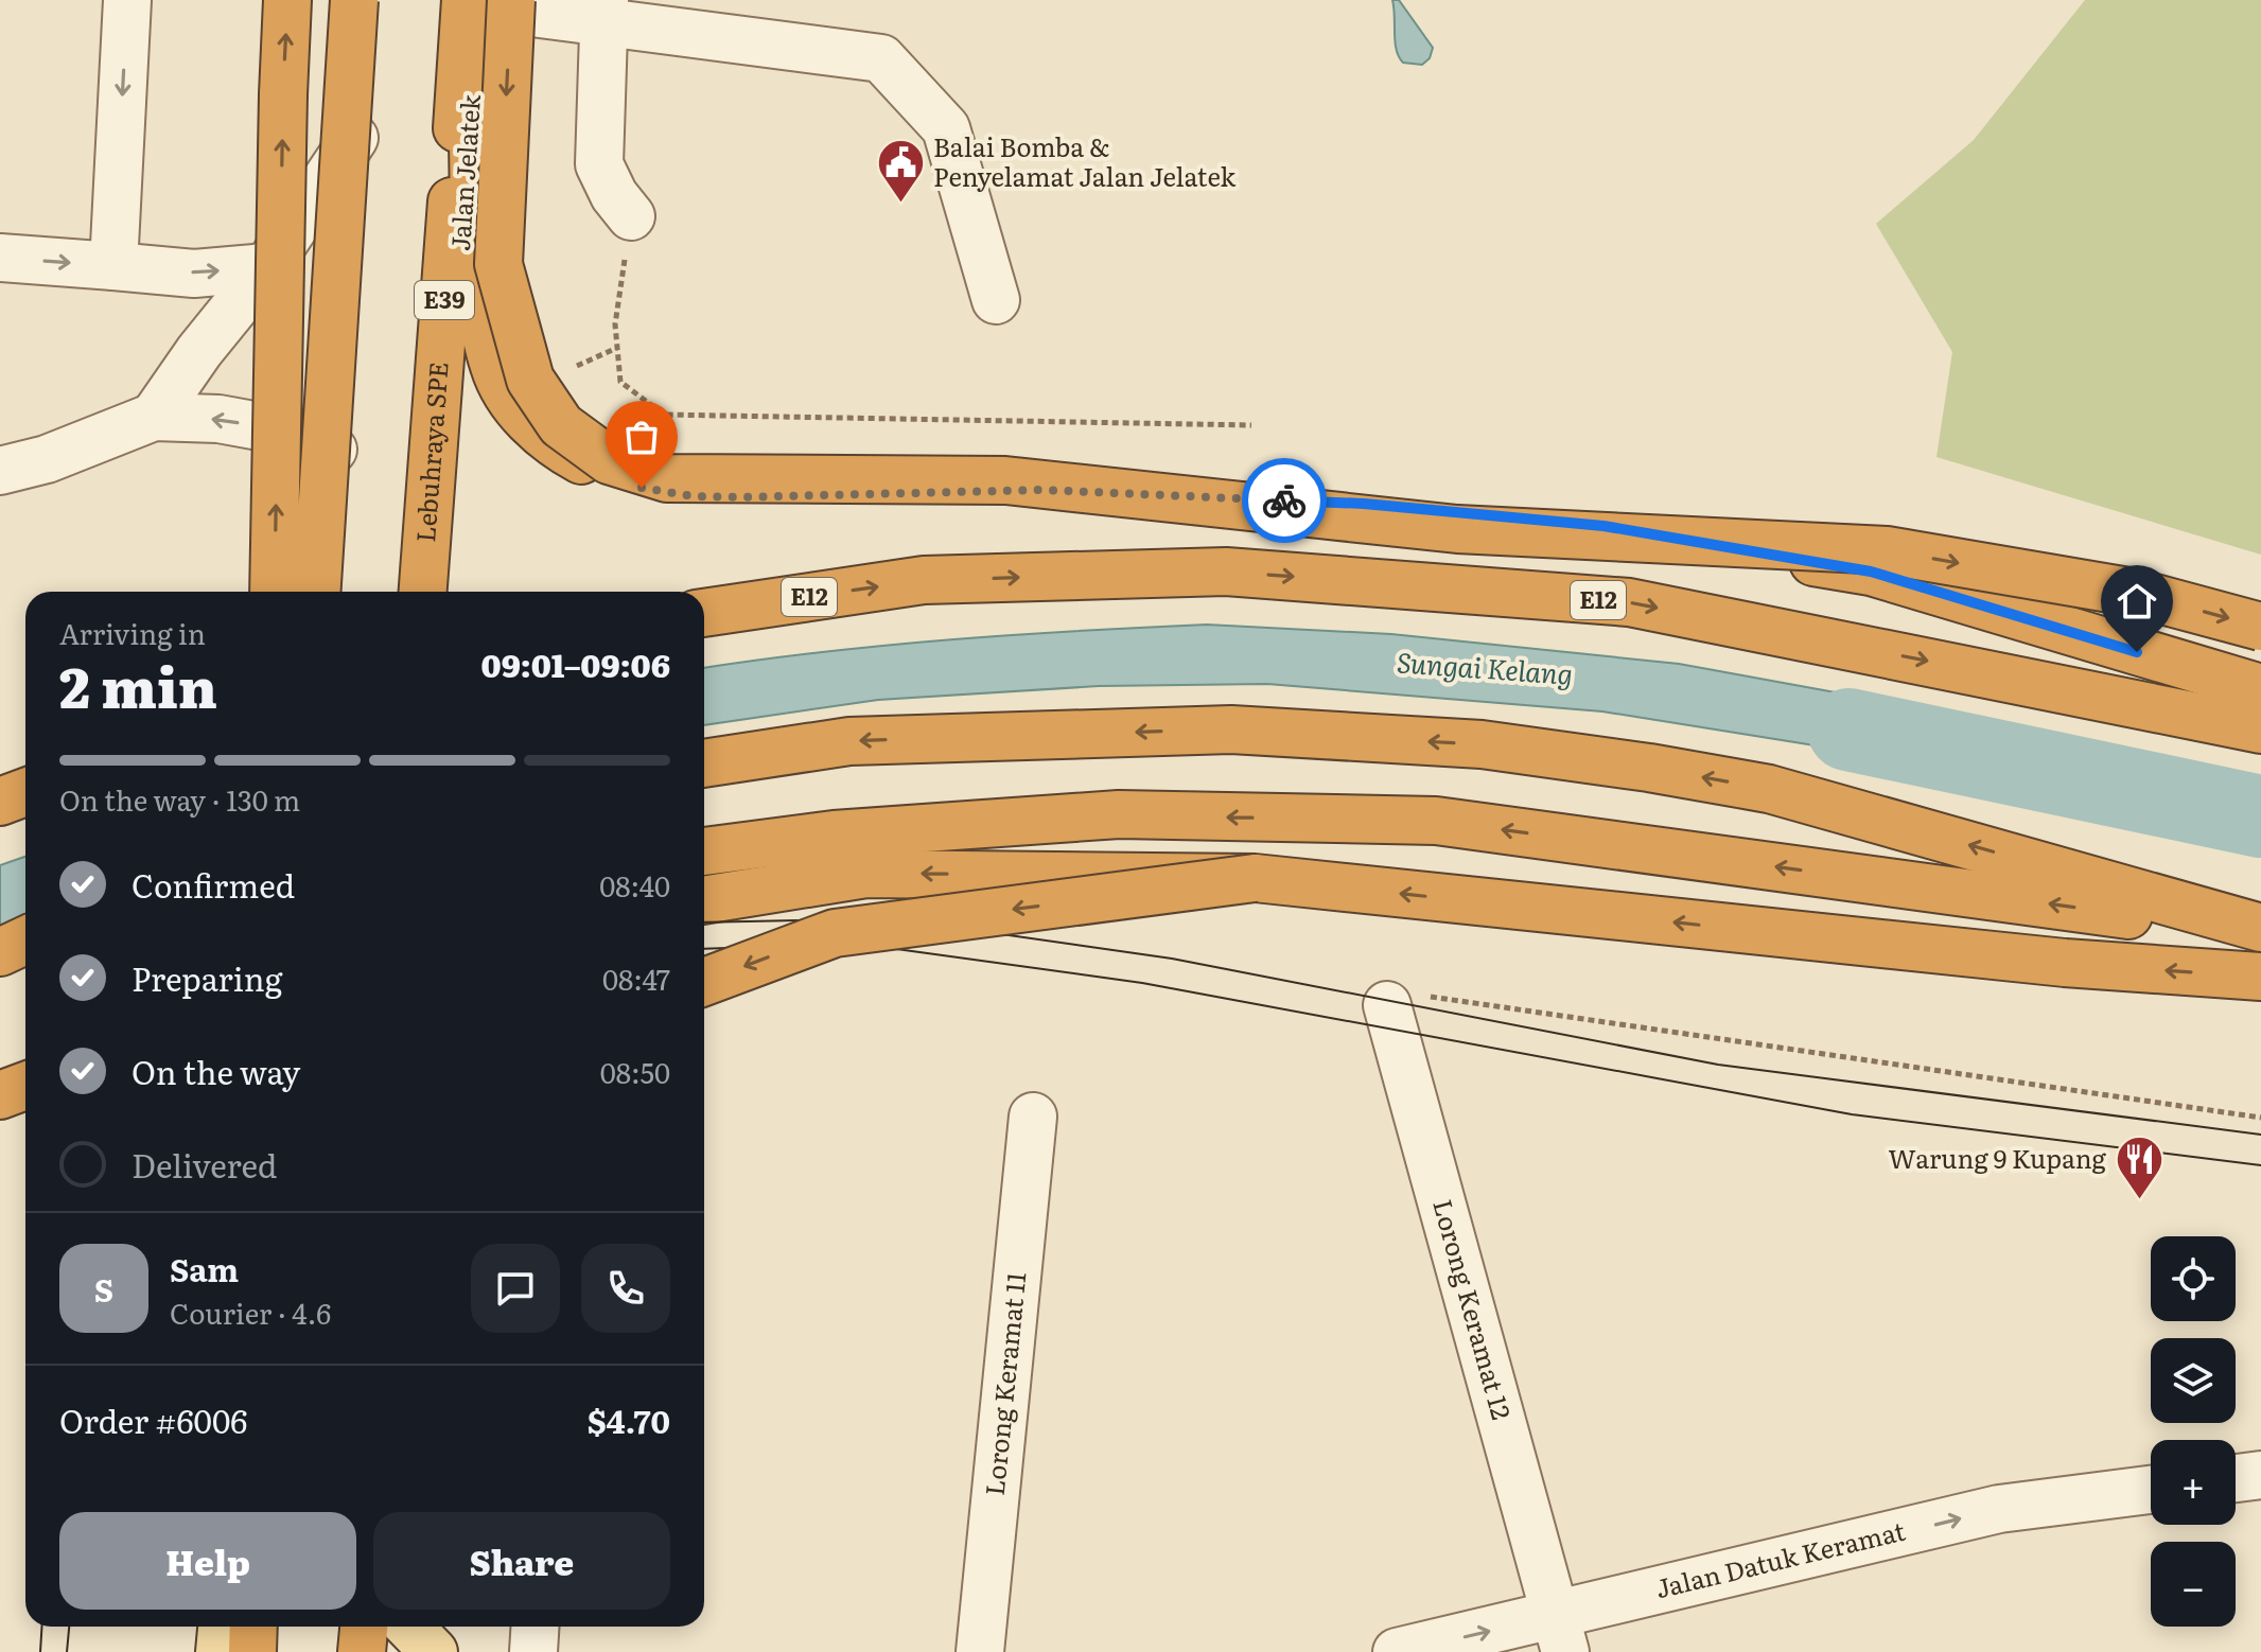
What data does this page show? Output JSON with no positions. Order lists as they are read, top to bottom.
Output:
{
  "streets": {
    "highway": ["E39", "Lebuhraya SPE", "E12"],
    "main road": ["Jalan Jelatek"],
    "street": ["Lorong Keramat 12", "Lorong Keramat 11", "Jalan Datuk Keramat"]
  },
  "crossings": [
    ["Jalan Jelatek", "Lebuhraya SPE"],
    ["Lorong Keramat 12", "Jalan Datuk Keramat"]
  ],
  "one_way": ["Jalan Datuk Keramat"],
  "water": ["Sungai Kelang"],
  "places": {
    "public building": ["Balai Bomba & Penyelamat Jalan Jelatek"],
    "restaurant": ["Warung 9 Kupang"]
  },
  "page": {
    "heading": ["2 min", "Arriving in", "09:01–09:06"],
    "panel": [
      "Sam",
      "Courier · 4.6",
      "Order #6006",
      "$4.70"
    ],
    "bar": "On the way · 130 m",
    "list": [
      ["Confirmed", "08:40"],
      ["Preparing", "08:47"],
      ["On the way", "08:50"],
      "Delivered"
    ],
    "map_buttons": ["+", "−"],
    "round": "S",
    "buttons": ["Help", "Share"]
  }
}
